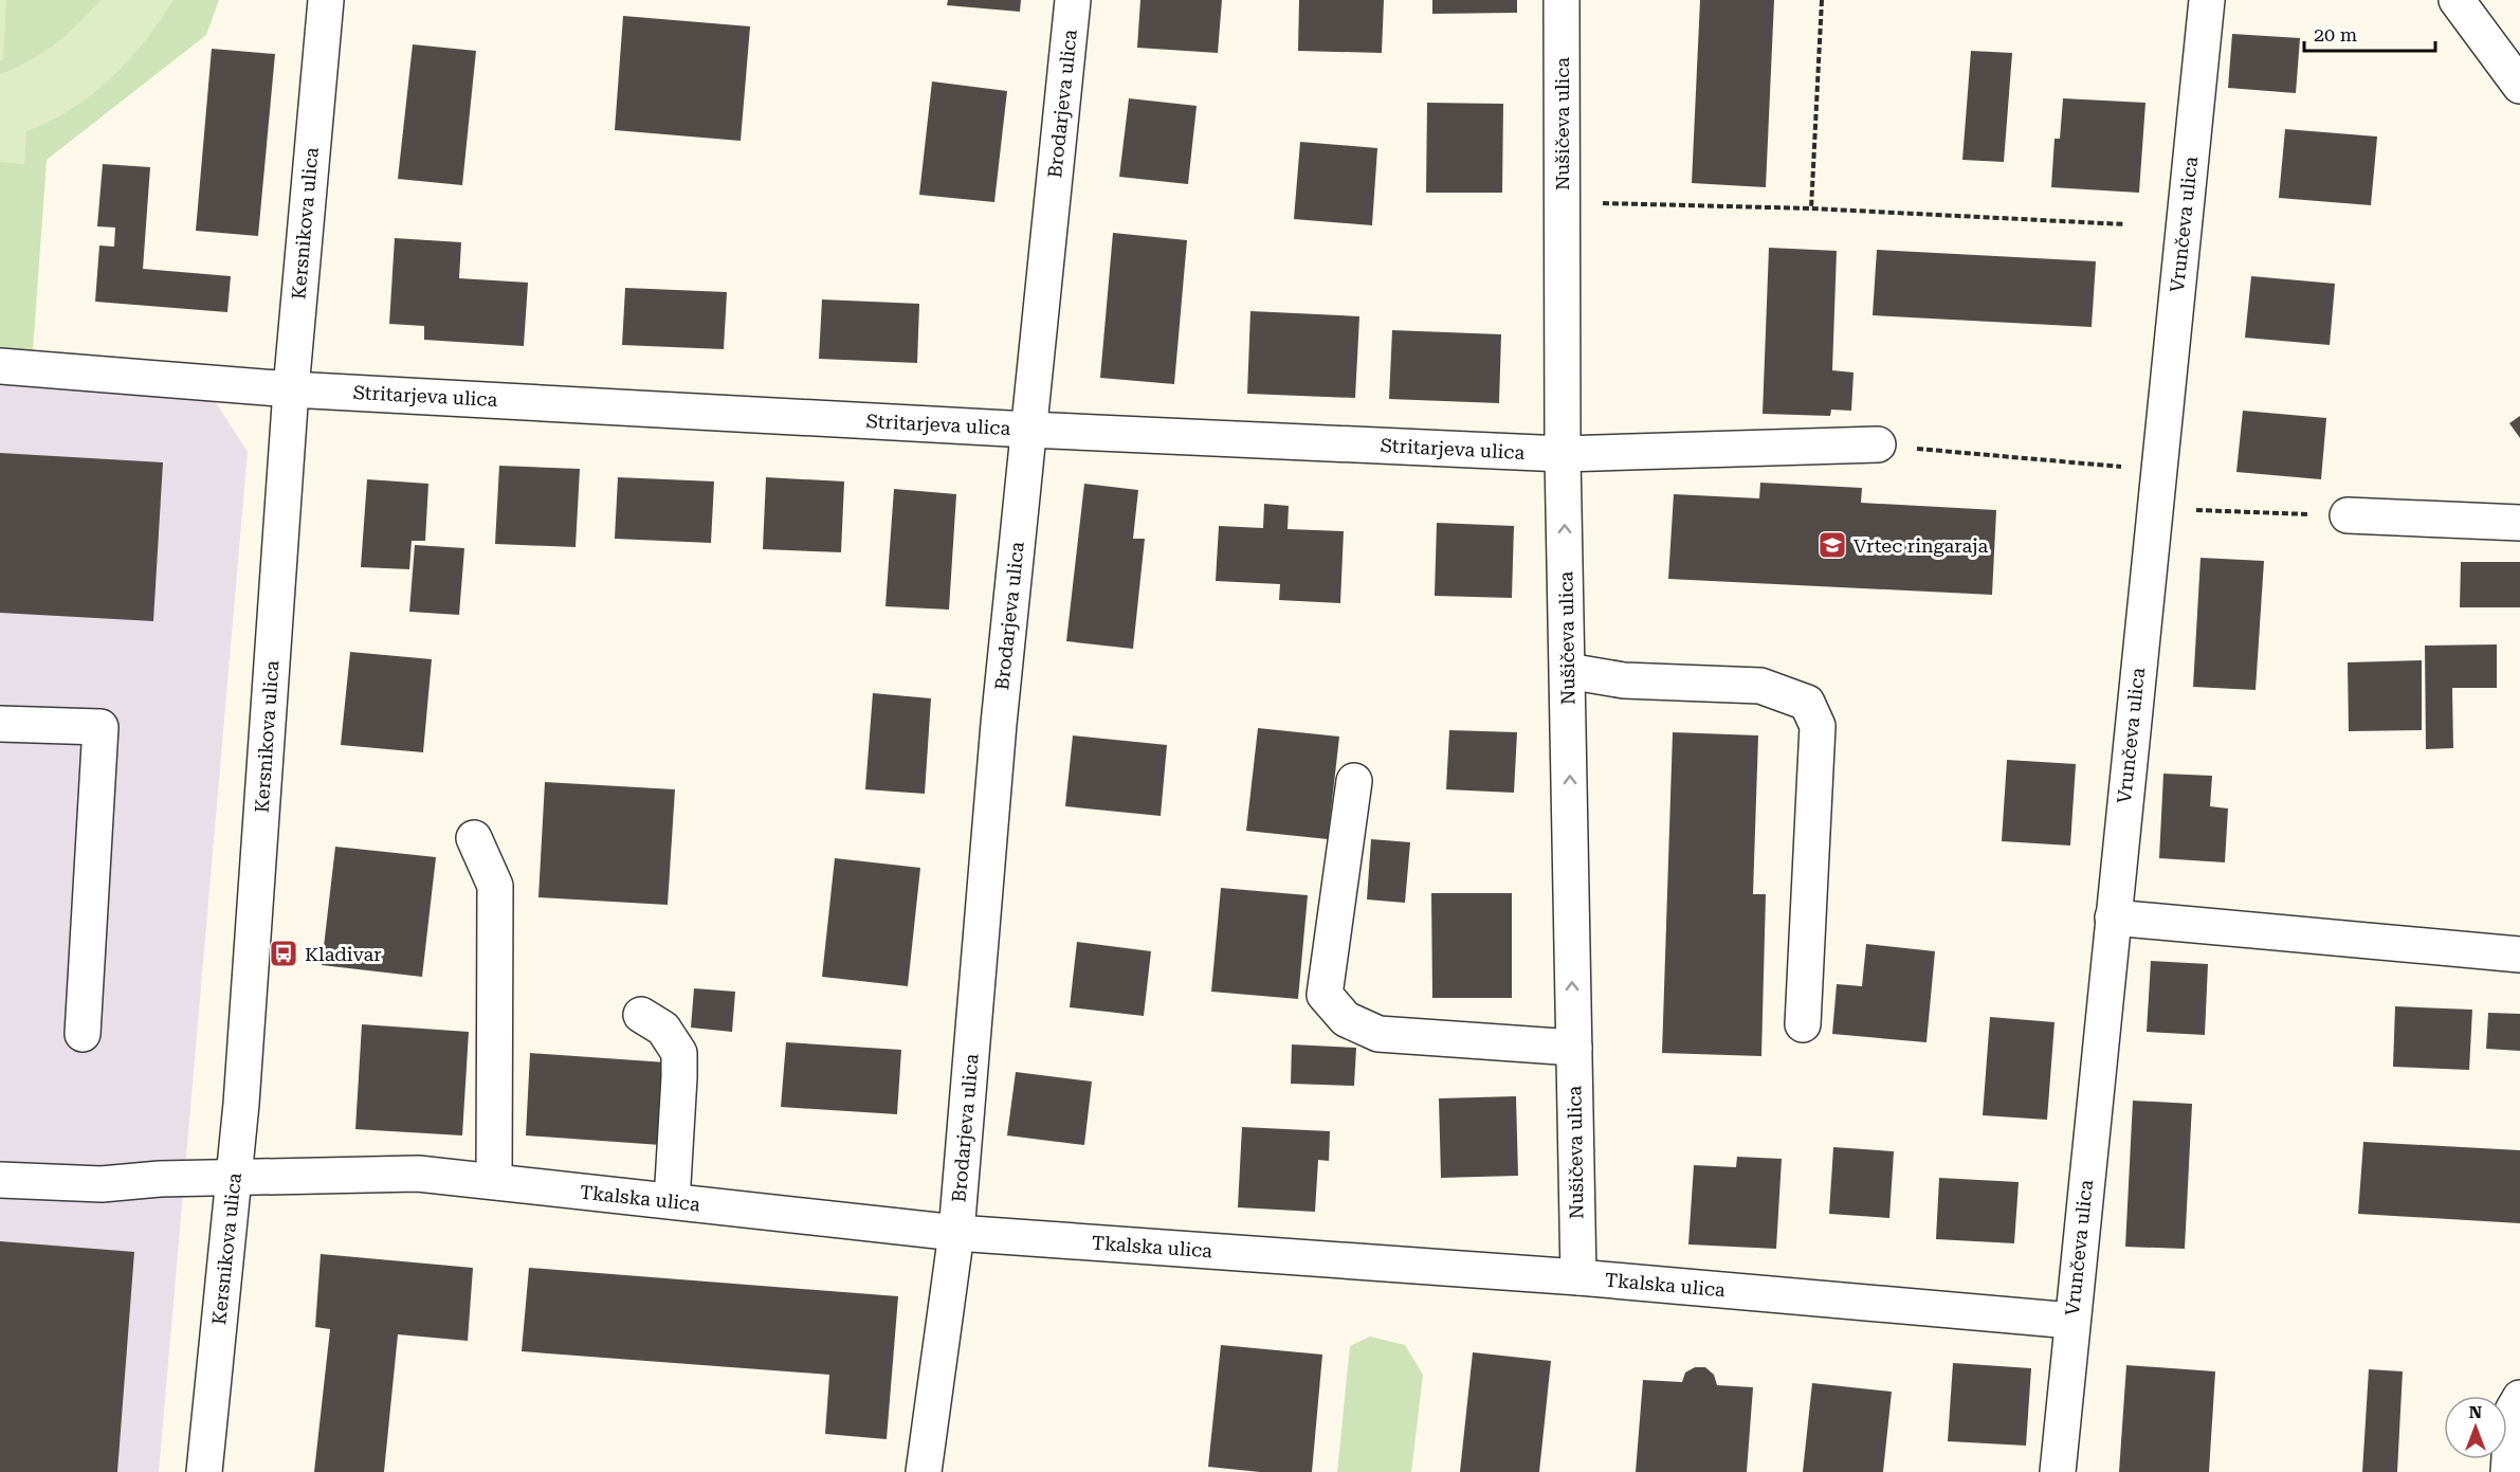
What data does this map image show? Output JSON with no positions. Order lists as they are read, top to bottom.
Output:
{
  "streets": {
    "street": [
      "Brodarjeva ulica",
      "Nušičeva ulica",
      "Kersnikova ulica",
      "Vrunčeva ulica",
      "Stritarjeva ulica",
      "Tkalska ulica"
    ]
  },
  "crossings": [
    ["Brodarjeva ulica", "Stritarjeva ulica"],
    ["Brodarjeva ulica", "Tkalska ulica"],
    ["Nušičeva ulica", "Stritarjeva ulica"],
    ["Nušičeva ulica", "Tkalska ulica"],
    ["Kersnikova ulica", "Stritarjeva ulica"],
    ["Kersnikova ulica", "Tkalska ulica"],
    ["Vrunčeva ulica", "Tkalska ulica"]
  ],
  "one_way": ["Nušičeva ulica"],
  "places": {
    "school or university": ["Vrtec ringaraja"],
    "bus stop": ["Kladivar"]
  },
  "scale_bar": "20 m",
  "north": "top"
}
